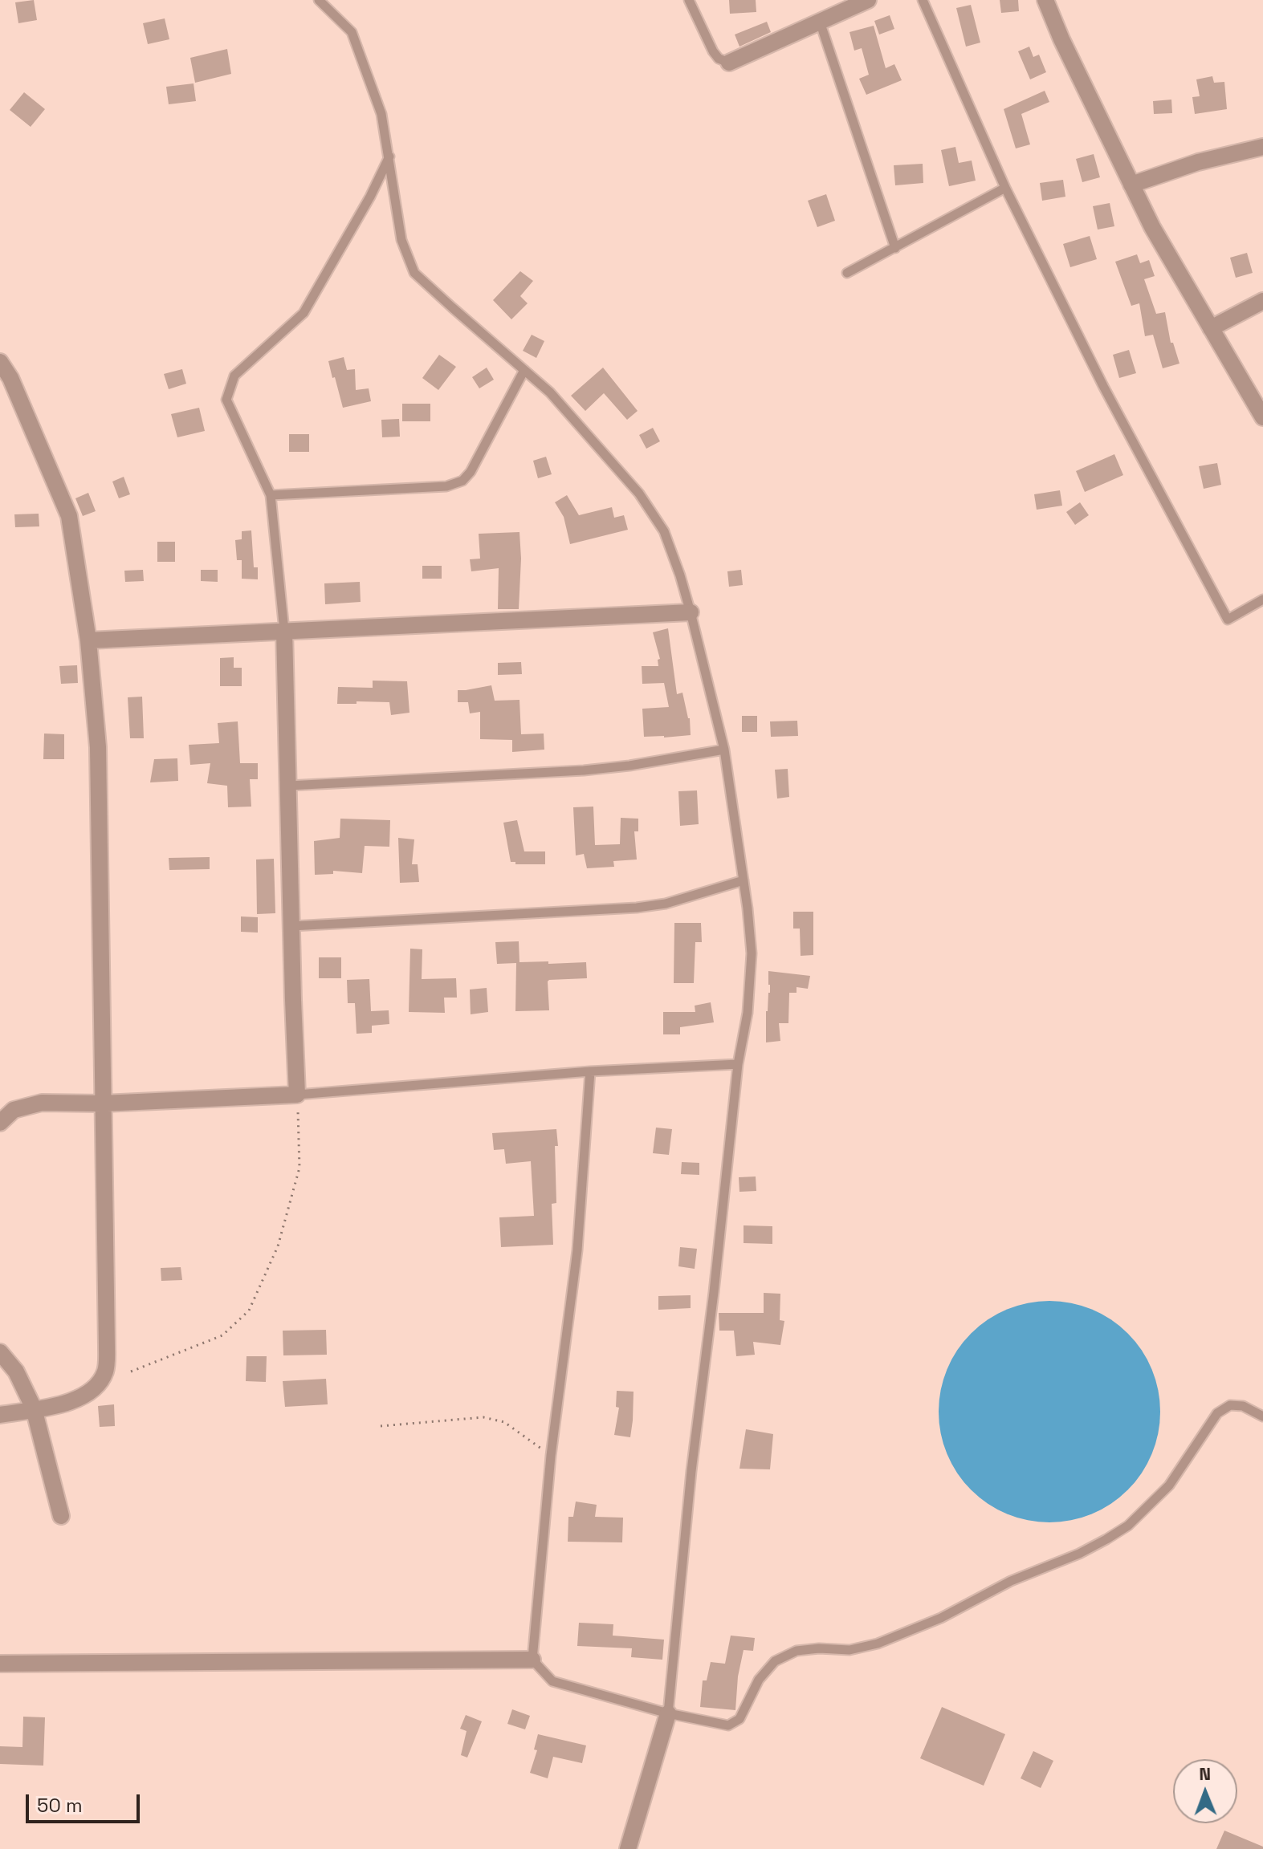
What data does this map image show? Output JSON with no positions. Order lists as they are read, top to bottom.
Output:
{
  "scale_bar": "50 m",
  "north": "top"
}
